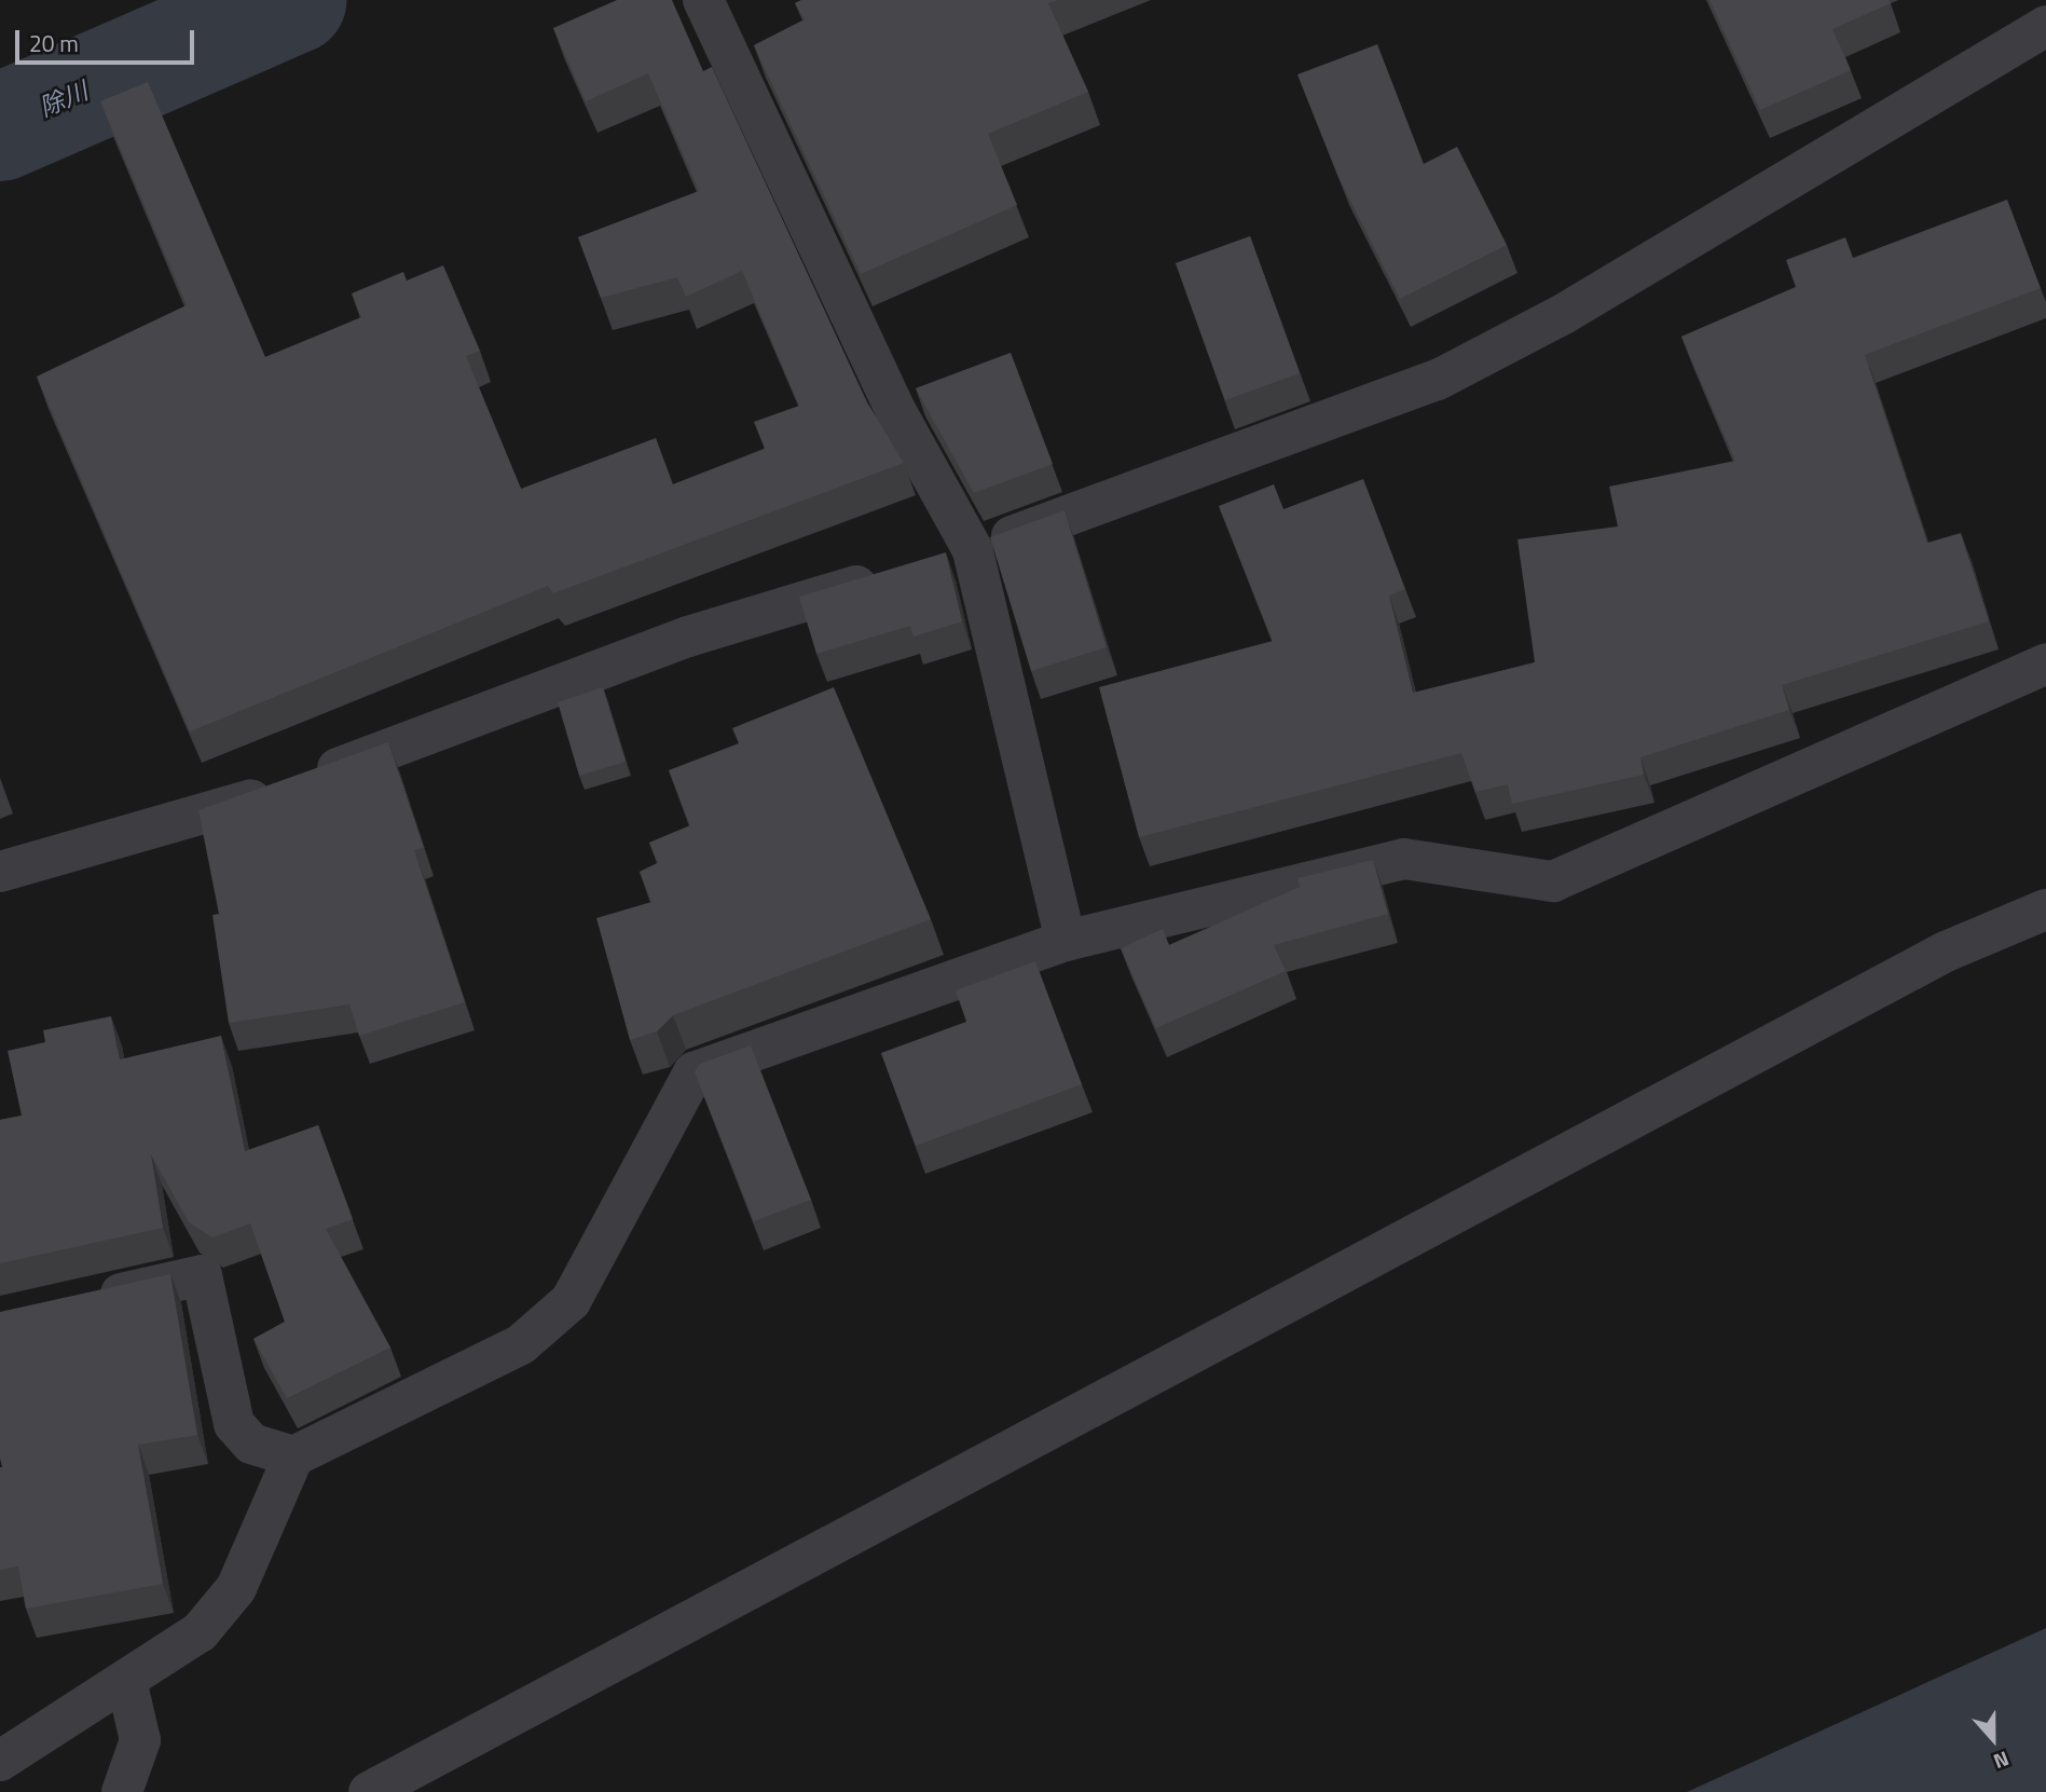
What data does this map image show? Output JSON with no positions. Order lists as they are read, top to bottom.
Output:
{
  "water": ["除川"],
  "scale_bar": "20 m",
  "north": "bottom"
}
